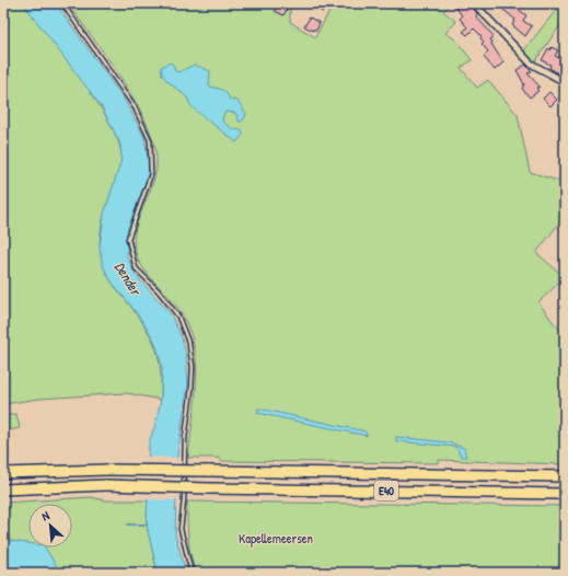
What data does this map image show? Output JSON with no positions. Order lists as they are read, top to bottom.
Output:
{
  "streets": {
    "highway": ["E40"]
  },
  "water": ["Dender"],
  "parks": ["Kapellemeersen"],
  "north": "top left"
}
